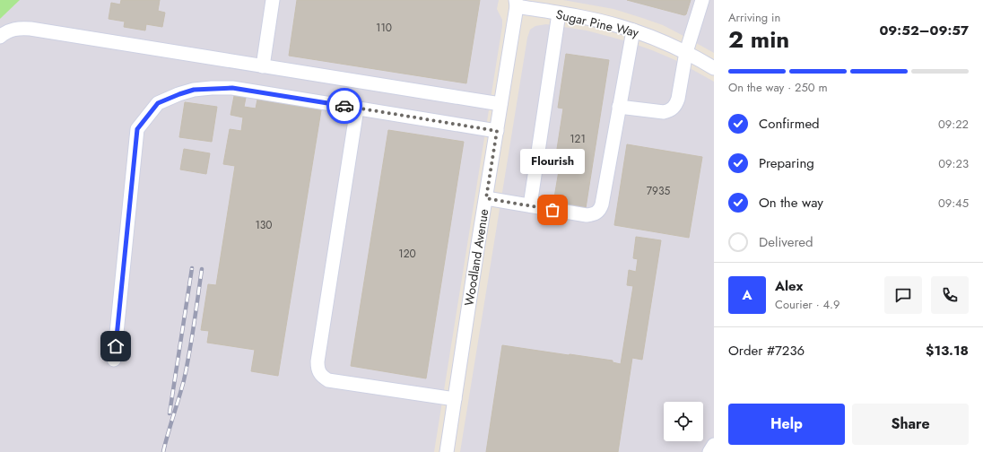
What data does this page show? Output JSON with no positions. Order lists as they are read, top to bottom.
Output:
{
  "streets": {
    "street": ["Sugar Pine Way", "Woodland Avenue"]
  },
  "crossings": [
    ["Sugar Pine Way", "Woodland Avenue"]
  ],
  "places": ["Flourish"],
  "house_numbers": [
    "110",
    "121",
    "7935",
    "130",
    "120"
  ],
  "page": {
    "heading": ["2 min", "Arriving in", "09:52–09:57"],
    "panel": [
      "Alex",
      "Courier · 4.9",
      "Order #7236",
      "$13.18"
    ],
    "bar": "On the way · 250 m",
    "list": [
      ["Confirmed", "09:22"],
      ["Preparing", "09:23"],
      ["On the way", "09:45"],
      "Delivered"
    ],
    "bubble": "Flourish",
    "round": "A",
    "buttons": ["Help", "Share"]
  }
}
